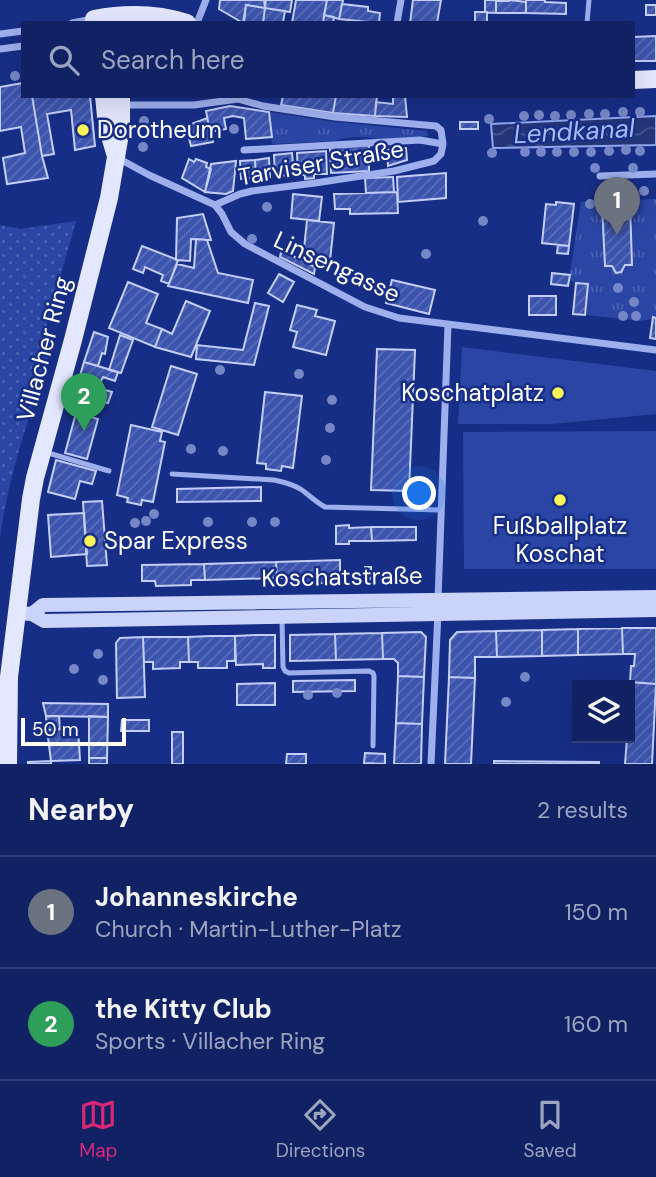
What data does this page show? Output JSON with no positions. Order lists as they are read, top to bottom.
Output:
{
  "streets": {
    "main road": ["Villacher Ring", "Koschatstraße"],
    "street": ["Tarviser Straße", "Linsengasse"]
  },
  "crossings": [
    ["Tarviser Straße", "Linsengasse"],
    ["Villacher Ring", "Koschatstraße"]
  ],
  "water": ["Lendkanal"],
  "places": [
    "Dorotheum",
    "Koschatplatz",
    "Fußballplatz Koschat",
    "Spar Express"
  ],
  "scale_bar": "50 m",
  "page": {
    "search": "Search here",
    "pins": ["1", "2"],
    "scale": "50 m",
    "heading": ["Nearby", "2 results"],
    "list": [
      {
        "mark": "1",
        "name": "Johanneskirche",
        "note": "Church · Martin-Luther-Platz",
        "value": "150 m"
      },
      {
        "mark": "2",
        "name": "the Kitty Club",
        "note": "Sports · Villacher Ring",
        "value": "160 m"
      }
    ],
    "nav": ["Map", "Directions", "Saved"]
  }
}
